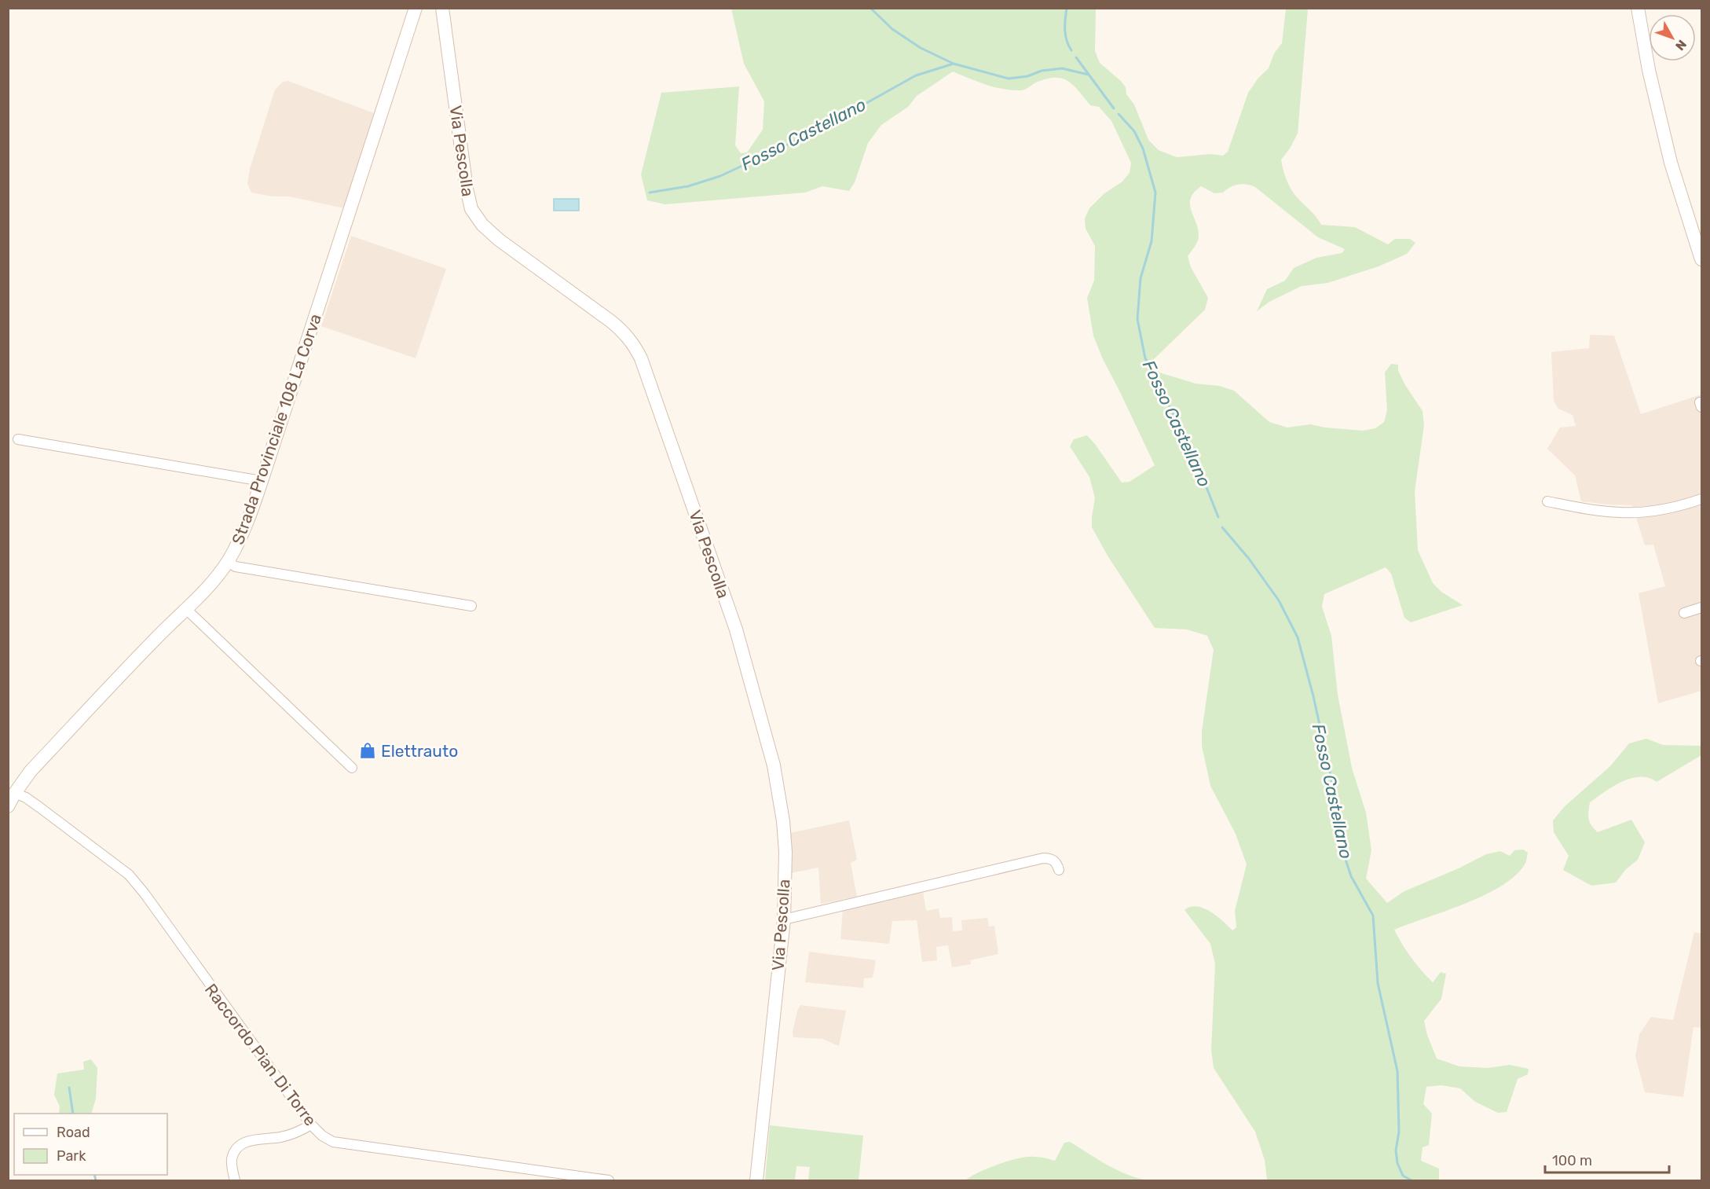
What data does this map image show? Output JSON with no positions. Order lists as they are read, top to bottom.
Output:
{
  "streets": {
    "street": ["Via Pescolla", "Strada Provinciale 108 La Corva", "Raccordo Pian Di Torre"]
  },
  "crossings": [
    ["Strada Provinciale 108 La Corva", "Raccordo Pian Di Torre"]
  ],
  "water": ["Fosso Castellano"],
  "places": {
    "shop": ["Elettrauto"]
  },
  "legend": ["Road", "Park"],
  "scale_bar": "100 m",
  "north": "bottom right"
}
